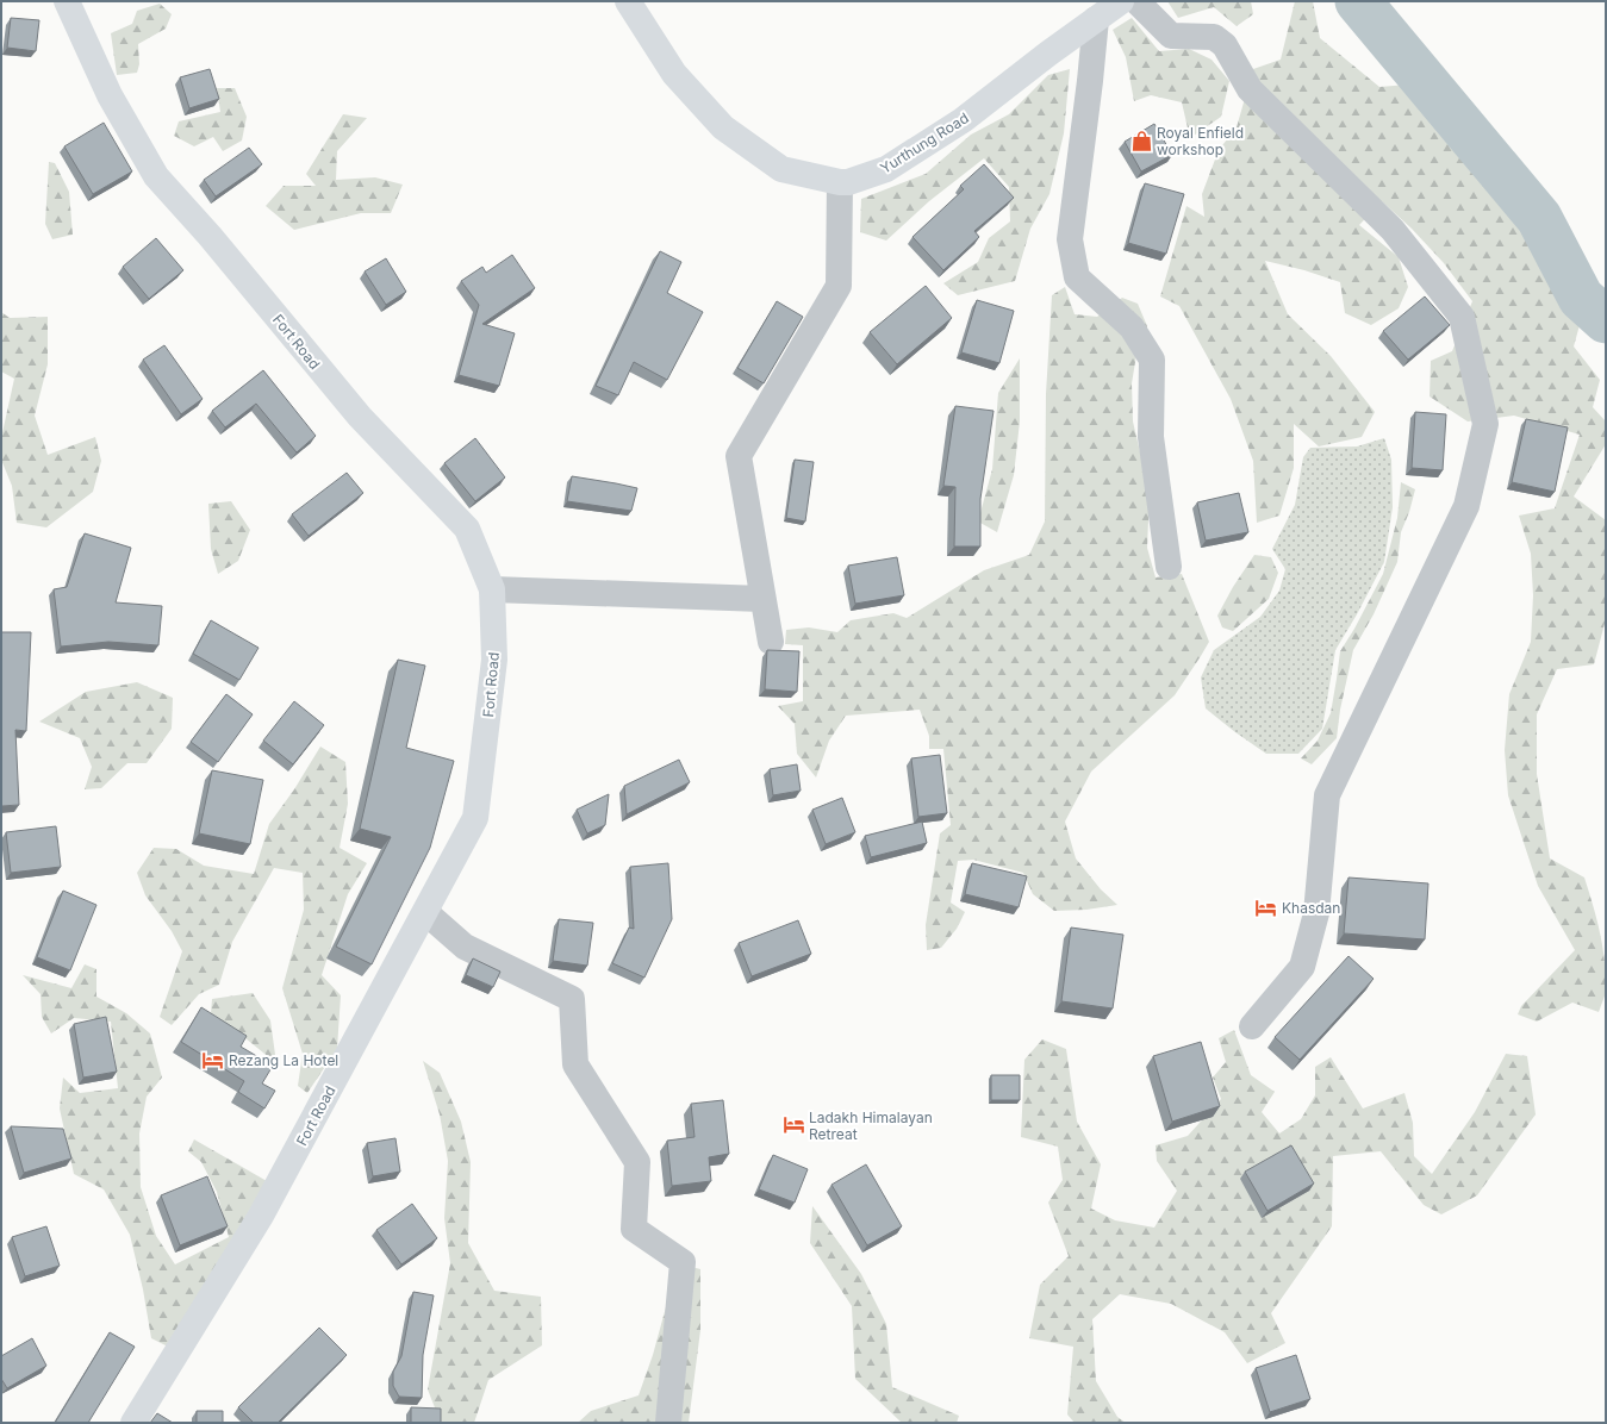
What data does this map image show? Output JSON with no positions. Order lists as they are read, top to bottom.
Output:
{
  "streets": {
    "street": ["Yurthung Road", "Fort Road"]
  },
  "places": {
    "shop": ["Royal Enfield workshop"],
    "hotel": ["Khasdan", "Rezang La Hotel", "Ladakh Himalayan Retreat"]
  }
}
